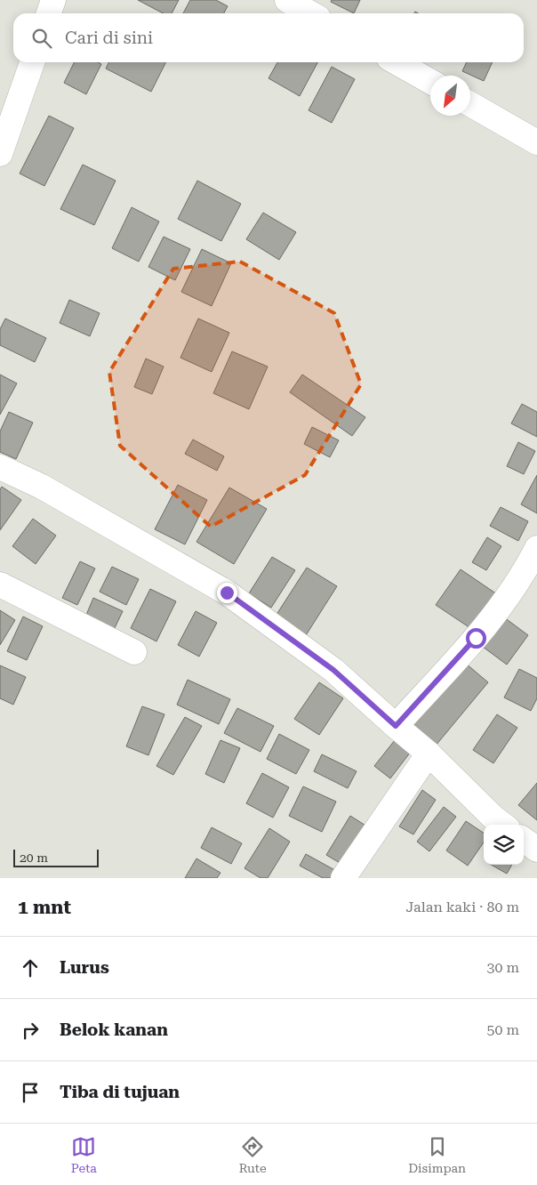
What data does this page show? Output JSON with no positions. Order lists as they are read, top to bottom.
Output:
{
  "scale_bar": "20 m",
  "north": "bottom left",
  "page": {
    "search": "Cari di sini",
    "scale": "20 m",
    "heading": ["1 mnt", "Jalan kaki · 80 m"],
    "list": [
      ["Lurus", "30 m"],
      ["Belok kanan", "50 m"],
      "Tiba di tujuan"
    ],
    "nav": ["Peta", "Rute", "Disimpan"]
  }
}
